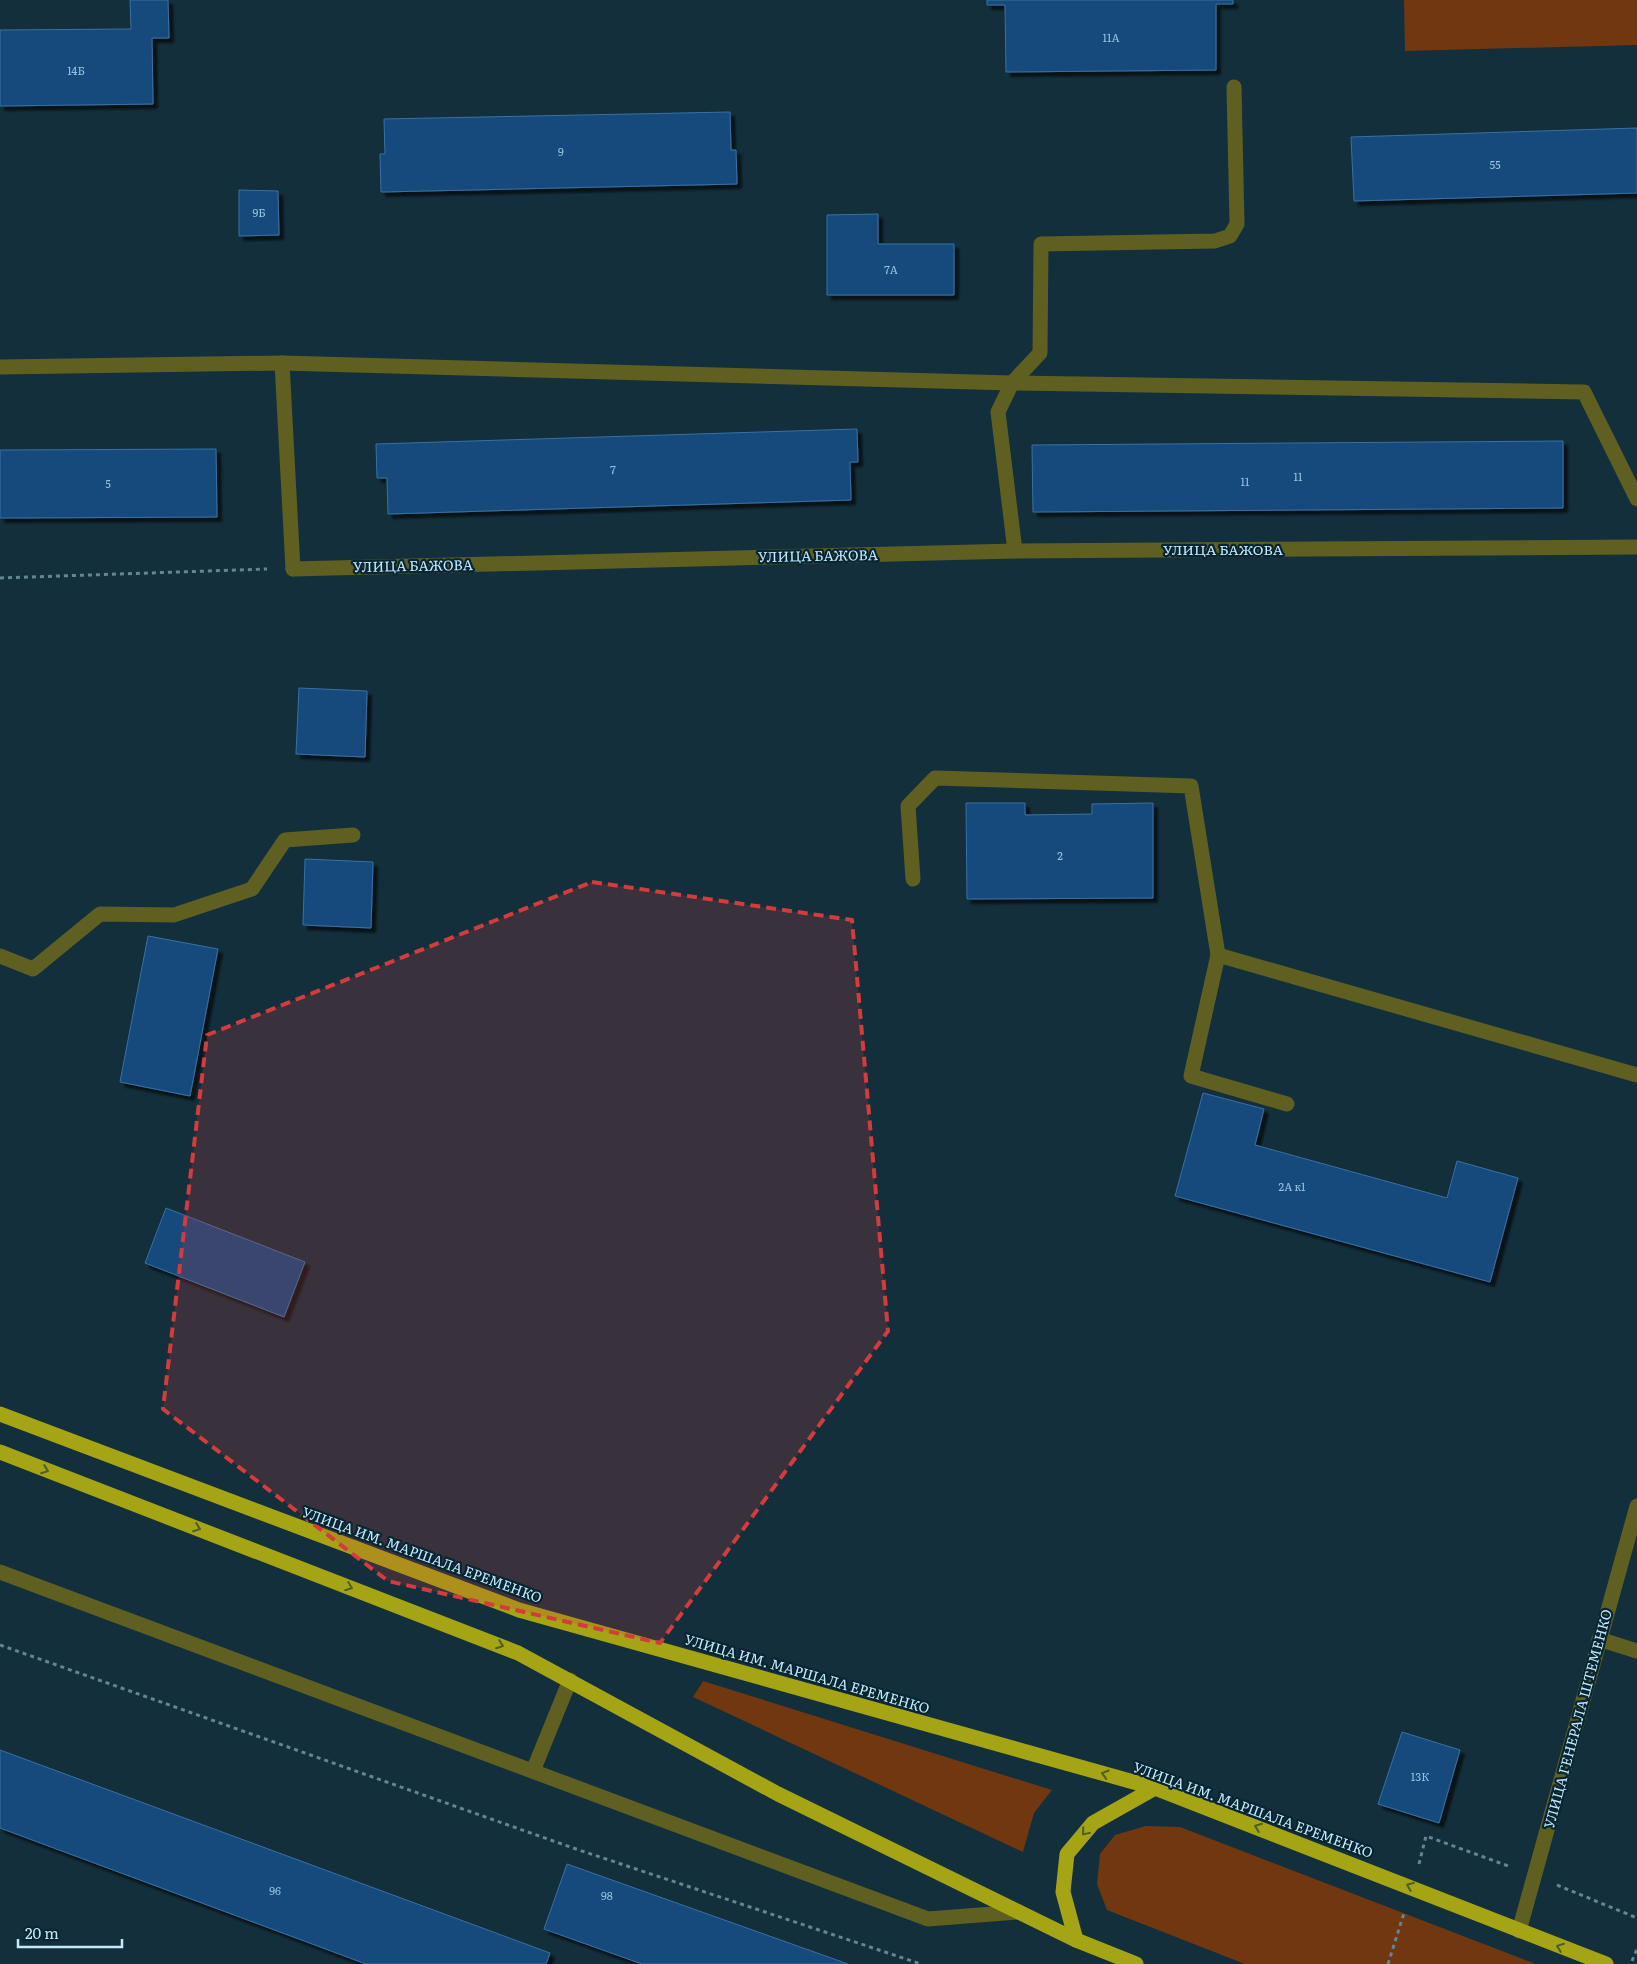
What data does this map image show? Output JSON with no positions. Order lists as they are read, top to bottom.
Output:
{
  "streets": {
    "highway": ["УЛИЦА ИМ. МАРШАЛА ЕРЕМЕНКО"],
    "street": ["УЛИЦА БАЖОВА", "УЛИЦА ГЕНЕРАЛА ШТЕМЕНКО"]
  },
  "crossings": [
    ["УЛИЦА ИМ. МАРШАЛА ЕРЕМЕНКО", "УЛИЦА ГЕНЕРАЛА ШТЕМЕНКО"]
  ],
  "house_numbers": [
    "11А",
    "14Б",
    "9",
    "55",
    "9Б",
    "7А",
    "7",
    "11",
    "11",
    "5",
    "2",
    "2А к1",
    "13К",
    "96",
    "98"
  ],
  "scale_bar": "20 m"
}
